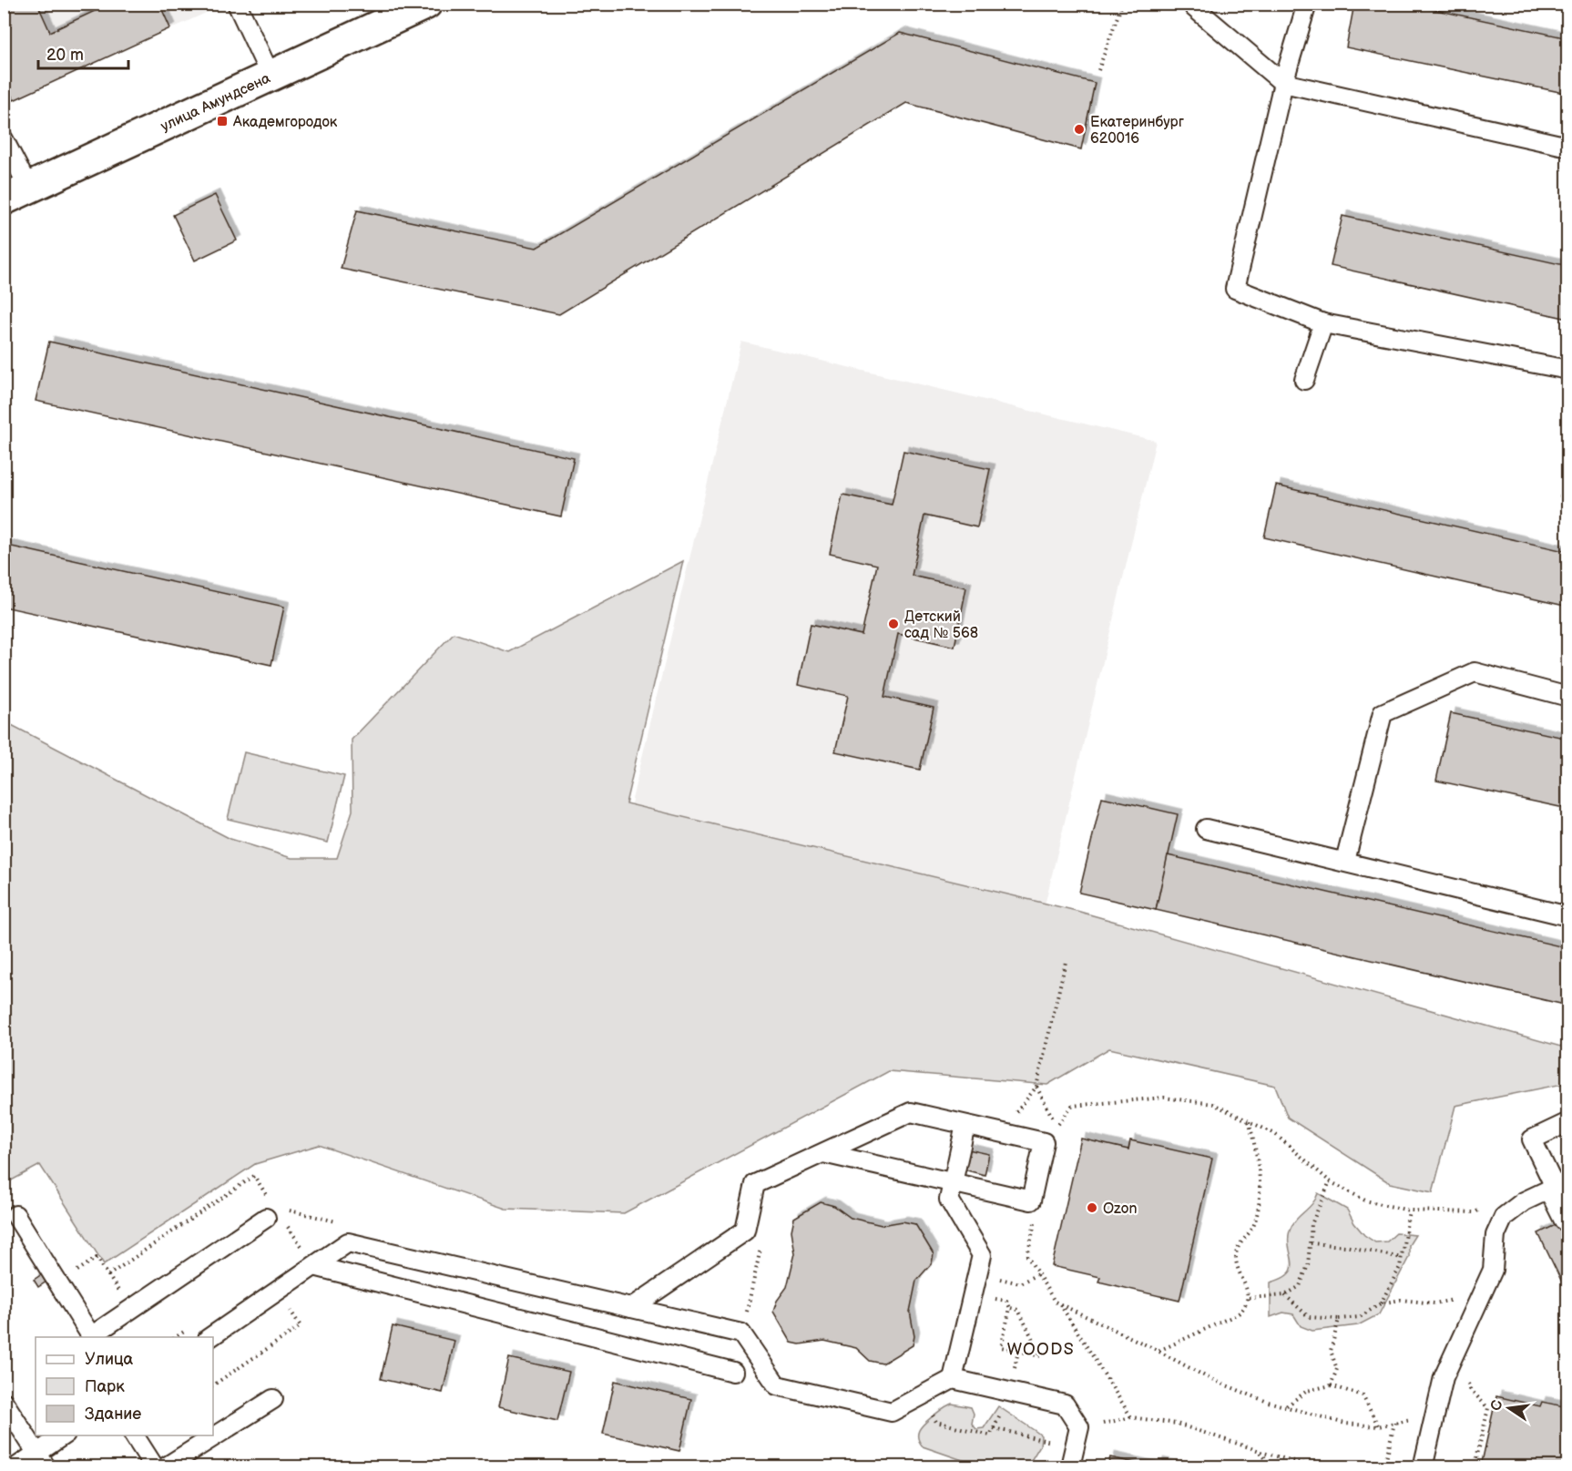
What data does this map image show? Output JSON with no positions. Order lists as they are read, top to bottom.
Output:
{
  "streets": {
    "street": ["улица Амундсена"]
  },
  "districts": ["WOODS"],
  "places": {
    "transit": ["Академгородок"],
    "other": ["Екатеринбург 620016", "Детский сад № 568", "Ozon"]
  },
  "legend": ["Улица", "Парк", "Здание"],
  "scale_bar": "20 m",
  "north": "left"
}
